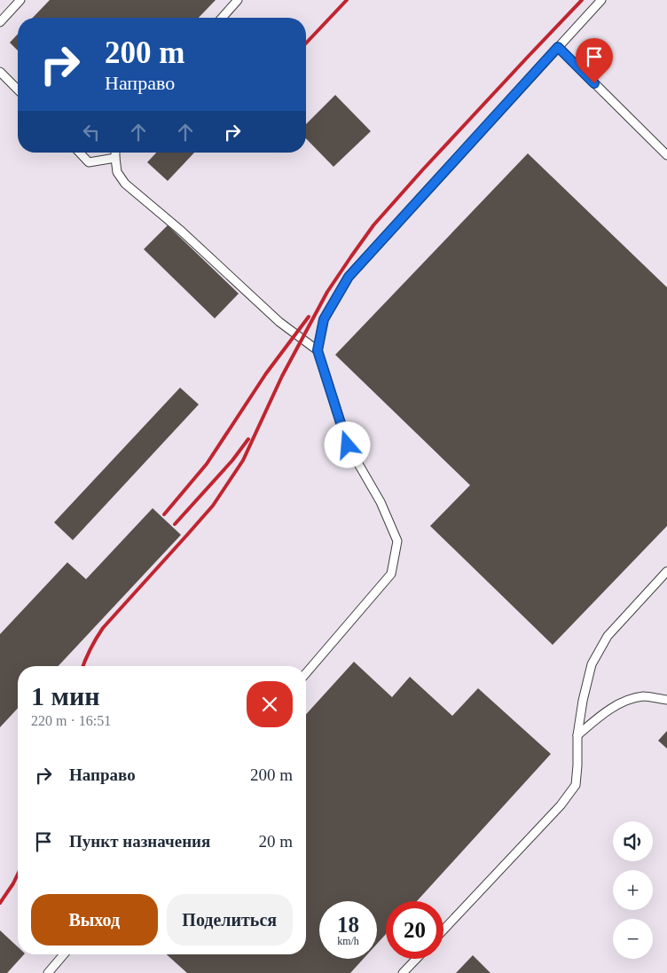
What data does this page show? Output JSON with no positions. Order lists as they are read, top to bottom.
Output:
{
  "page": {
    "turn": ["200 m", "Направо"],
    "heading": ["1 мин", "220 m · 16:51"],
    "list": [
      {
        "name": "Направо",
        "value": "200 m"
      },
      {
        "name": "Пункт назначения",
        "value": "20 m"
      }
    ],
    "map_buttons": ["+", "−"],
    "buttons": ["Выход", "Поделиться"],
    "speed": "18 km/h",
    "limit": "20"
  }
}
